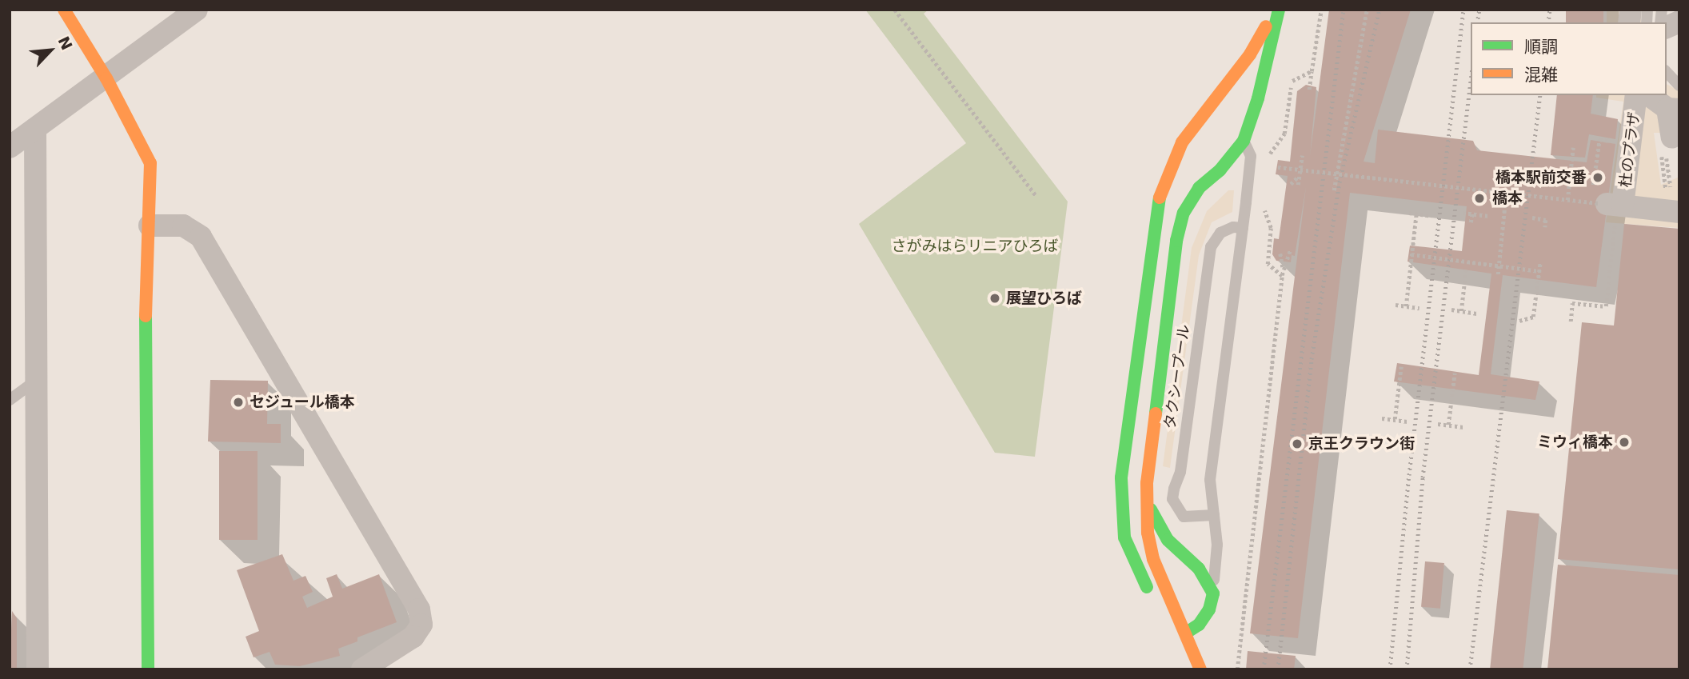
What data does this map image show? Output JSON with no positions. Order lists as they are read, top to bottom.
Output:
{
  "streets": {
    "street": ["杜のプラザ"],
    "lane": ["タクシープール"]
  },
  "parks": ["さがみはらリニアひろば"],
  "places": [
    "橋本駅前交番",
    "橋本",
    "展望ひろば",
    "セジュール橋本",
    "ミウィ橋本",
    "京王クラウン街"
  ],
  "legend": ["順調", "混雑"],
  "north": "top right"
}
